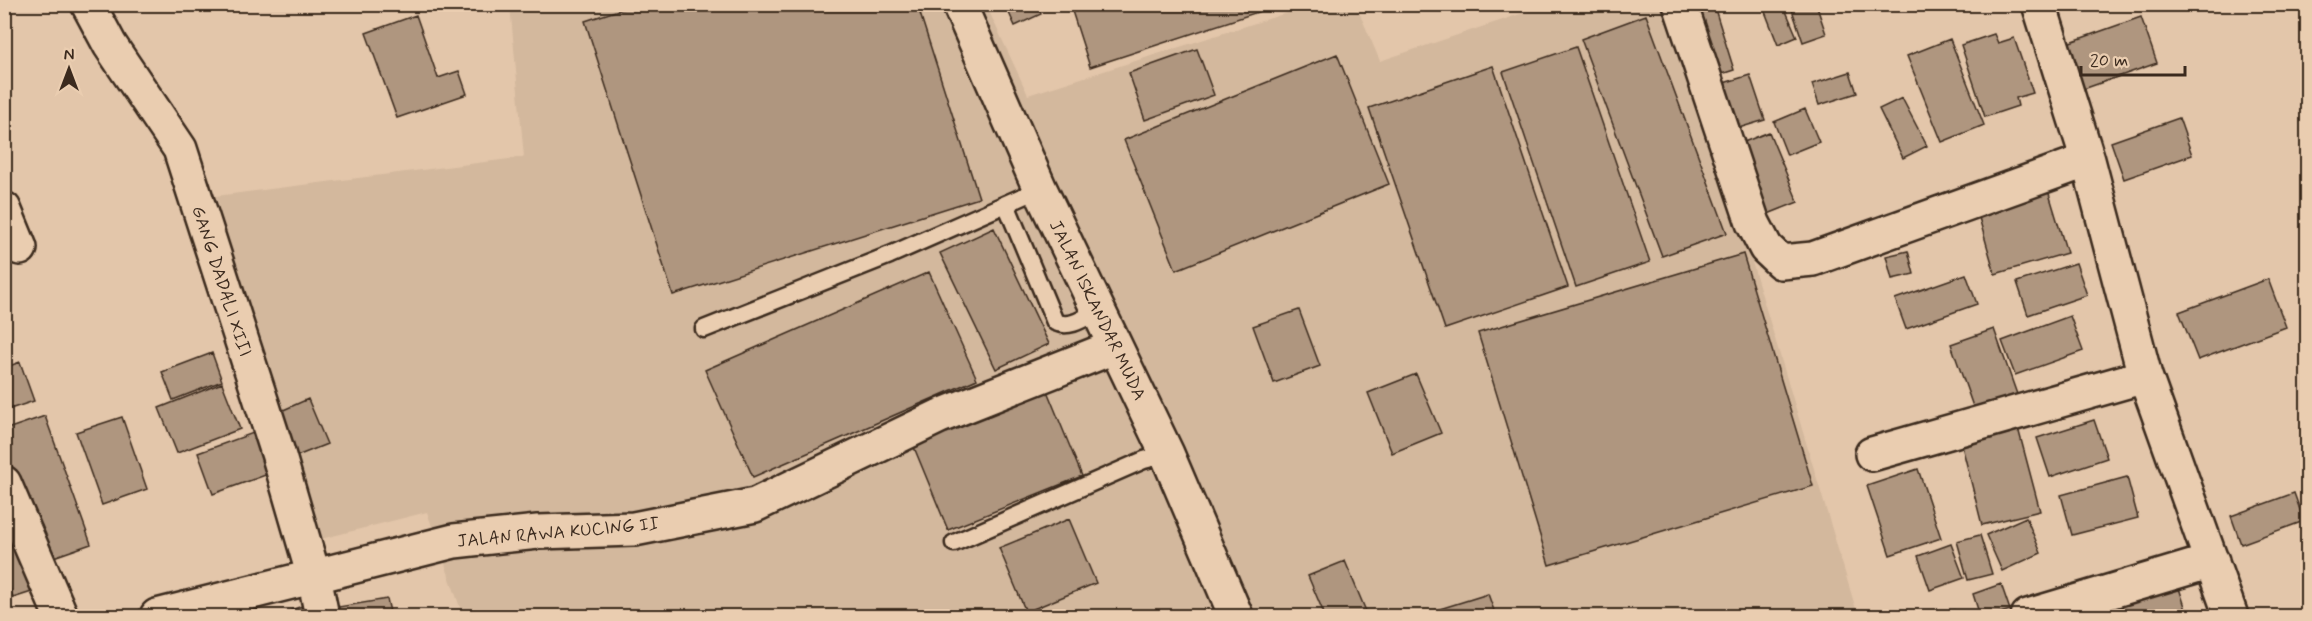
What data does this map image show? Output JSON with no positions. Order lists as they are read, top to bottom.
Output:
{
  "streets": {
    "street": ["GANG DADALI XIII", "JALAN ISKANDAR MUDA", "JALAN RAWA KUCING II"]
  },
  "crossings": [
    ["GANG DADALI XIII", "JALAN RAWA KUCING II"],
    ["JALAN ISKANDAR MUDA", "JALAN RAWA KUCING II"]
  ],
  "scale_bar": "20 m",
  "north": "top"
}
